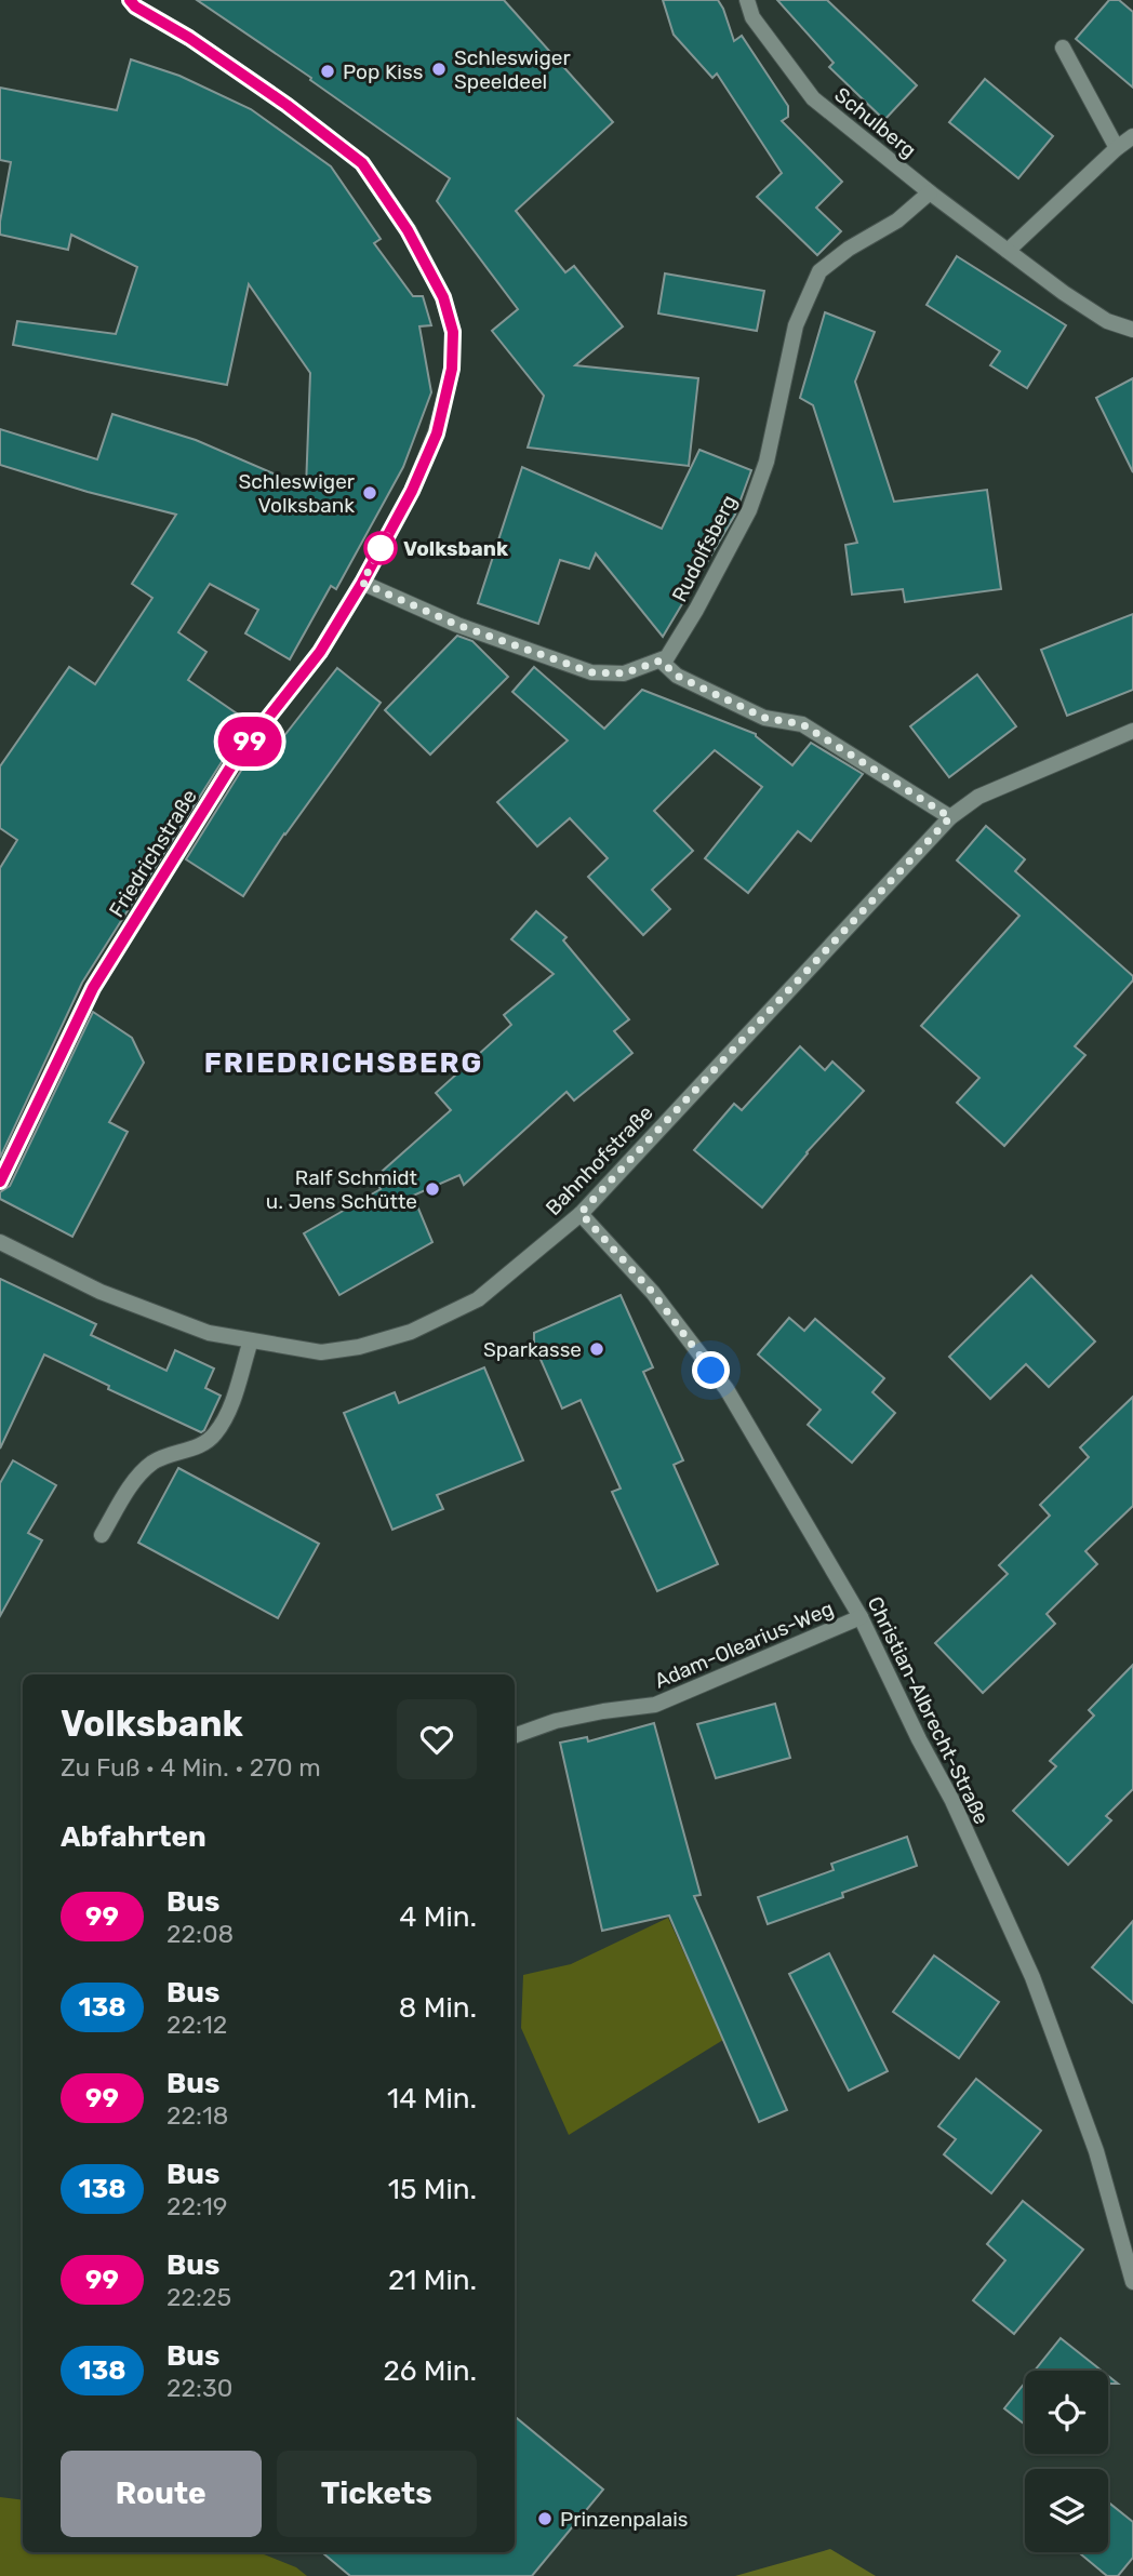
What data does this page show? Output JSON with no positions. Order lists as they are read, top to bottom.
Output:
{
  "streets": {
    "street": [
      "Schulberg",
      "Rudolfsberg",
      "Friedrichstraße",
      "Bahnhofstraße",
      "Adam-Olearius-Weg",
      "Christian-Albrecht-Straße"
    ]
  },
  "crossings": [
    ["Schulberg", "Rudolfsberg"],
    ["Bahnhofstraße", "Christian-Albrecht-Straße"],
    ["Adam-Olearius-Weg", "Christian-Albrecht-Straße"]
  ],
  "districts": ["FRIEDRICHSBERG"],
  "places": [
    "Schleswiger Speeldeel",
    "Pop Kiss",
    "Schleswiger Volksbank",
    "Volksbank",
    "Ralf Schmidt u. Jens Schütte",
    "Sparkasse",
    "Prinzenpalais"
  ],
  "lines": ["bus line 99"],
  "page": {
    "on_map": "99",
    "heading": [
      ["Volksbank", "Zu Fuß · 4 Min. · 270 m"],
      "Abfahrten"
    ],
    "list": [
      {
        "mark": "99",
        "name": "Bus",
        "note": "22:08",
        "value": "4 Min."
      },
      {
        "mark": "138",
        "name": "Bus",
        "note": "22:12",
        "value": "8 Min."
      },
      {
        "mark": "99",
        "name": "Bus",
        "note": "22:18",
        "value": "14 Min."
      },
      {
        "mark": "138",
        "name": "Bus",
        "note": "22:19",
        "value": "15 Min."
      },
      {
        "mark": "99",
        "name": "Bus",
        "note": "22:25",
        "value": "21 Min."
      },
      {
        "mark": "138",
        "name": "Bus",
        "note": "22:30",
        "value": "26 Min."
      }
    ],
    "buttons": ["Route", "Tickets"]
  }
}
